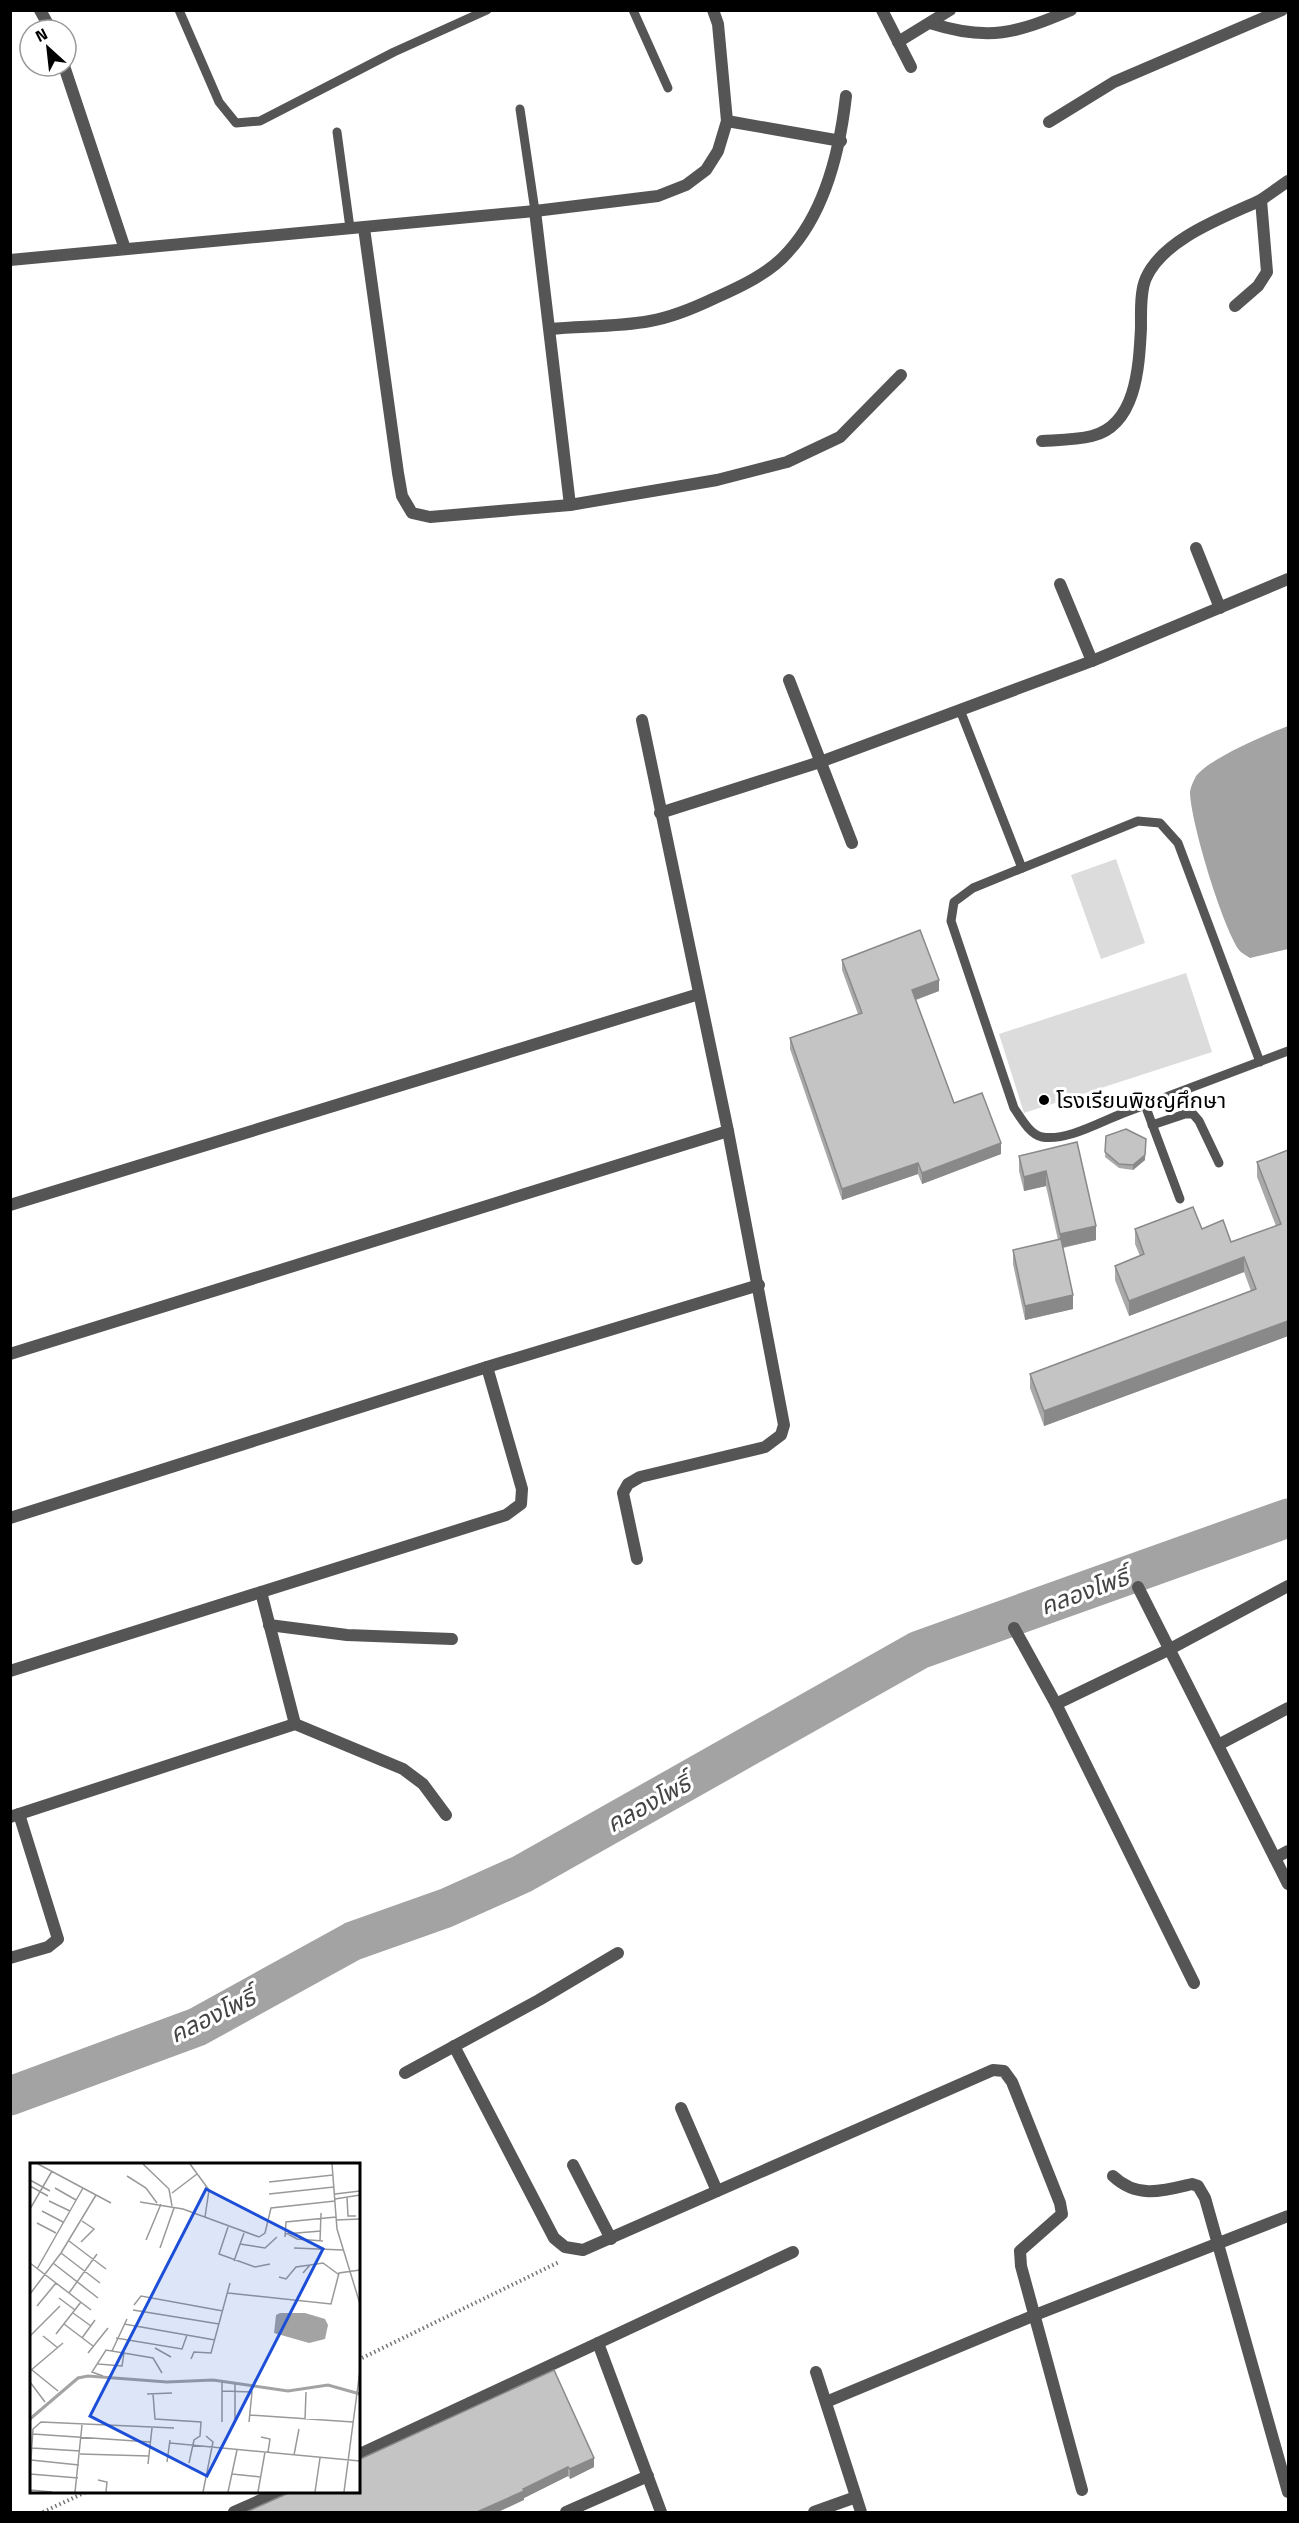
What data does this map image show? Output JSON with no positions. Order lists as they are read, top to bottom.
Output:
{
  "water": ["คลองโพธิ์"],
  "places": ["โรงเรียนพิชญศึกษา"],
  "north": "top left"
}
